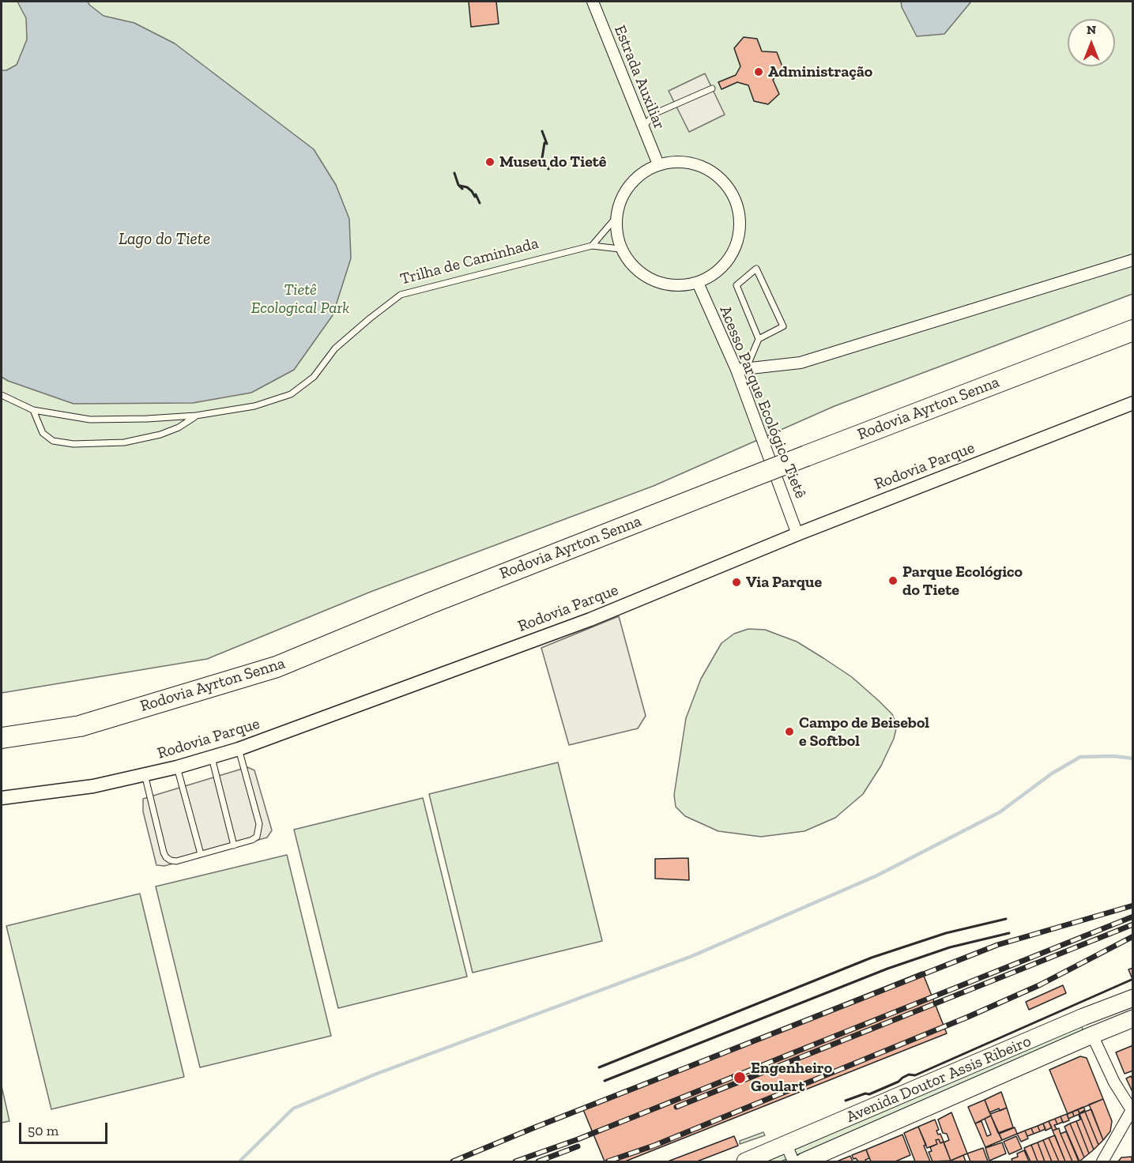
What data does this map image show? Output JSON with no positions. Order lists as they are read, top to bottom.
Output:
{
  "streets": {
    "highway": ["Rodovia Ayrton Senna"],
    "main road": ["Avenida Doutor Assis Ribeiro"],
    "street": ["Estrada Auxiliar", "Acesso Parque Ecológico Tietê", "Rodovia Parque"],
    "lane": ["Trilha de Caminhada"]
  },
  "crossings": [
    ["Estrada Auxiliar", "Trilha de Caminhada"],
    ["Estrada Auxiliar", "Acesso Parque Ecológico Tietê"],
    ["Trilha de Caminhada", "Acesso Parque Ecológico Tietê"],
    ["Acesso Parque Ecológico Tietê", "Rodovia Parque"]
  ],
  "water": ["Lago do Tiete"],
  "parks": ["Tietê Ecological Park"],
  "places": [
    "Administração",
    "Museu do Tietê",
    "Parque Ecológico do Tiete",
    "Via Parque",
    "Campo de Beisebol e Softbol",
    "Engenheiro Goulart"
  ],
  "scale_bar": "50 m",
  "north": "top"
}
